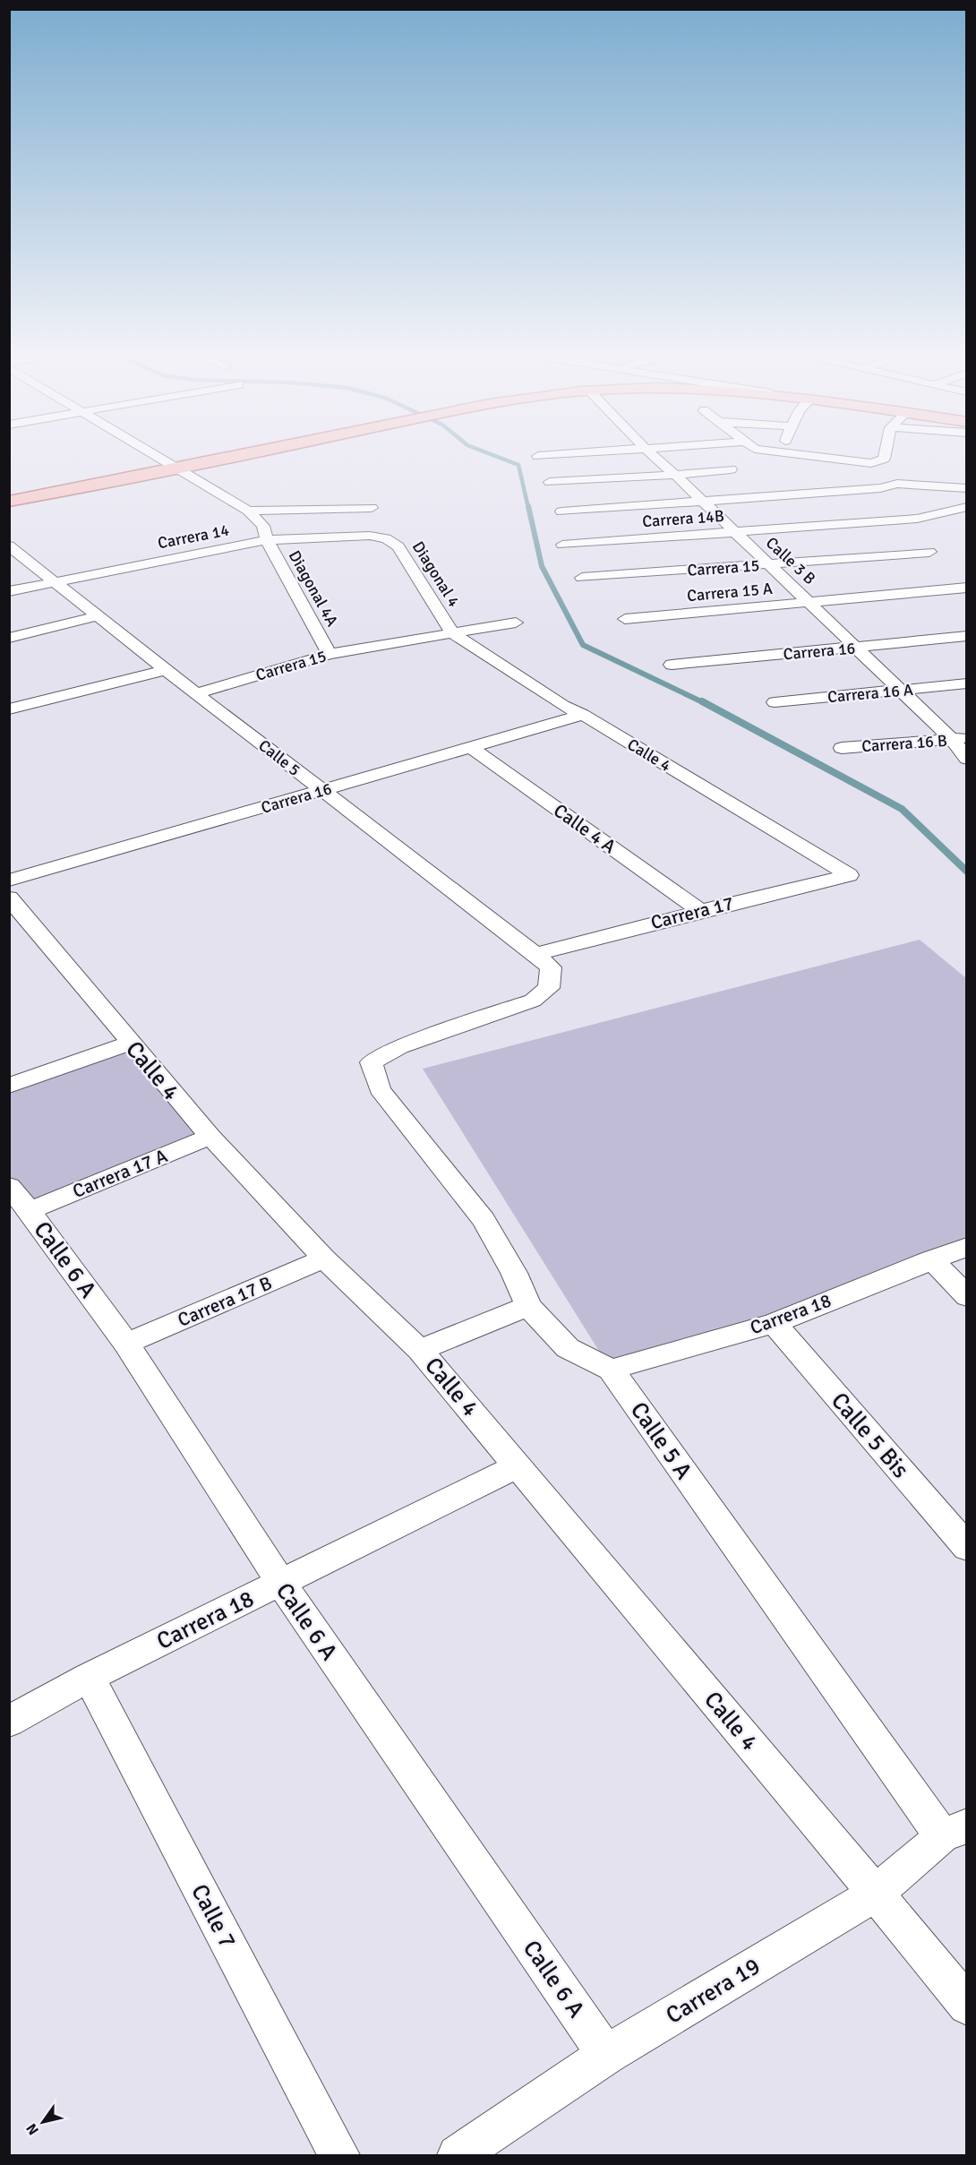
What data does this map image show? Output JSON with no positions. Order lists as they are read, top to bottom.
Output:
{
  "streets": {
    "street": [
      "Carrera 14B",
      "Carrera 14",
      "Calle 3 B",
      "Carrera 15",
      "Diagonal 4",
      "Diagonal 4A",
      "Carrera 15 A",
      "Carrera 16",
      "Carrera 16 A",
      "Carrera 16 B",
      "Calle 4",
      "Calle 5",
      "Calle 4 A",
      "Carrera 17",
      "Carrera 17 A",
      "Calle 6 A",
      "Carrera 17 B",
      "Carrera 18",
      "Calle 5 Bis",
      "Calle 5 A",
      "Calle 7",
      "Carrera 19"
    ]
  },
  "crossings": [
    ["Carrera 14B", "Calle 3 B"],
    ["Carrera 14", "Diagonal 4"],
    ["Carrera 14", "Diagonal 4A"],
    ["Carrera 14", "Calle 5"],
    ["Calle 3 B", "Carrera 15"],
    ["Calle 3 B", "Carrera 15 A"],
    ["Calle 3 B", "Carrera 16"],
    ["Calle 3 B", "Carrera 16 A"],
    ["Calle 3 B", "Carrera 16 B"],
    ["Carrera 15", "Diagonal 4"],
    ["Carrera 15", "Diagonal 4A"],
    ["Carrera 15", "Calle 4"],
    ["Carrera 15", "Calle 5"],
    ["Diagonal 4", "Calle 4"],
    ["Carrera 16", "Calle 4"],
    ["Carrera 16", "Calle 5"],
    ["Carrera 16", "Calle 4 A"],
    ["Calle 4", "Carrera 17"],
    ["Calle 4", "Carrera 17 A"],
    ["Calle 4", "Carrera 17 B"],
    ["Calle 4", "Carrera 18"],
    ["Calle 4", "Carrera 19"],
    ["Calle 5", "Carrera 17"],
    ["Calle 5", "Calle 5 A"],
    ["Calle 4 A", "Carrera 17"],
    ["Carrera 17", "Calle 5 A"],
    ["Carrera 17 A", "Calle 6 A"],
    ["Calle 6 A", "Carrera 17 B"],
    ["Calle 6 A", "Carrera 18"],
    ["Calle 6 A", "Carrera 19"],
    ["Carrera 18", "Calle 5 Bis"],
    ["Carrera 18", "Calle 5 A"],
    ["Carrera 18", "Calle 7"],
    ["Calle 5 A", "Carrera 19"]
  ],
  "north": "bottom left"
}
